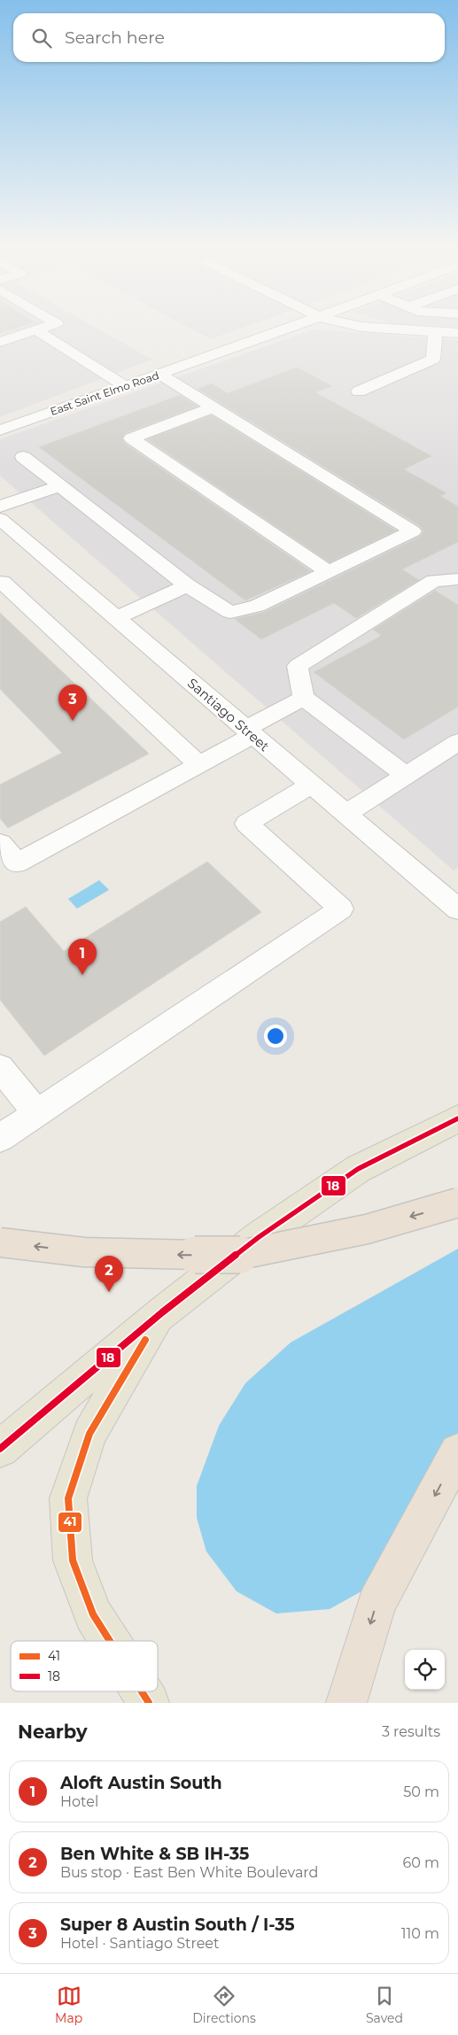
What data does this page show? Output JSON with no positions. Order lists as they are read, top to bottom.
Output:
{
  "streets": {
    "street": ["East Saint Elmo Road", "Santiago Street"]
  },
  "lines": ["transit line 18", "transit line 41"],
  "legend": ["41", "18"],
  "page": {
    "search": "Search here",
    "pins": ["3", "1", "2"],
    "heading": ["Nearby", "3 results"],
    "list": [
      {
        "mark": "1",
        "name": "Aloft Austin South",
        "note": "Hotel",
        "value": "50 m"
      },
      {
        "mark": "2",
        "name": "Ben White & SB IH-35",
        "note": "Bus stop · East Ben White Boulevard",
        "value": "60 m"
      },
      {
        "mark": "3",
        "name": "Super 8 Austin South / I-35",
        "note": "Hotel · Santiago Street",
        "value": "110 m"
      }
    ],
    "nav": ["Map", "Directions", "Saved"]
  }
}
